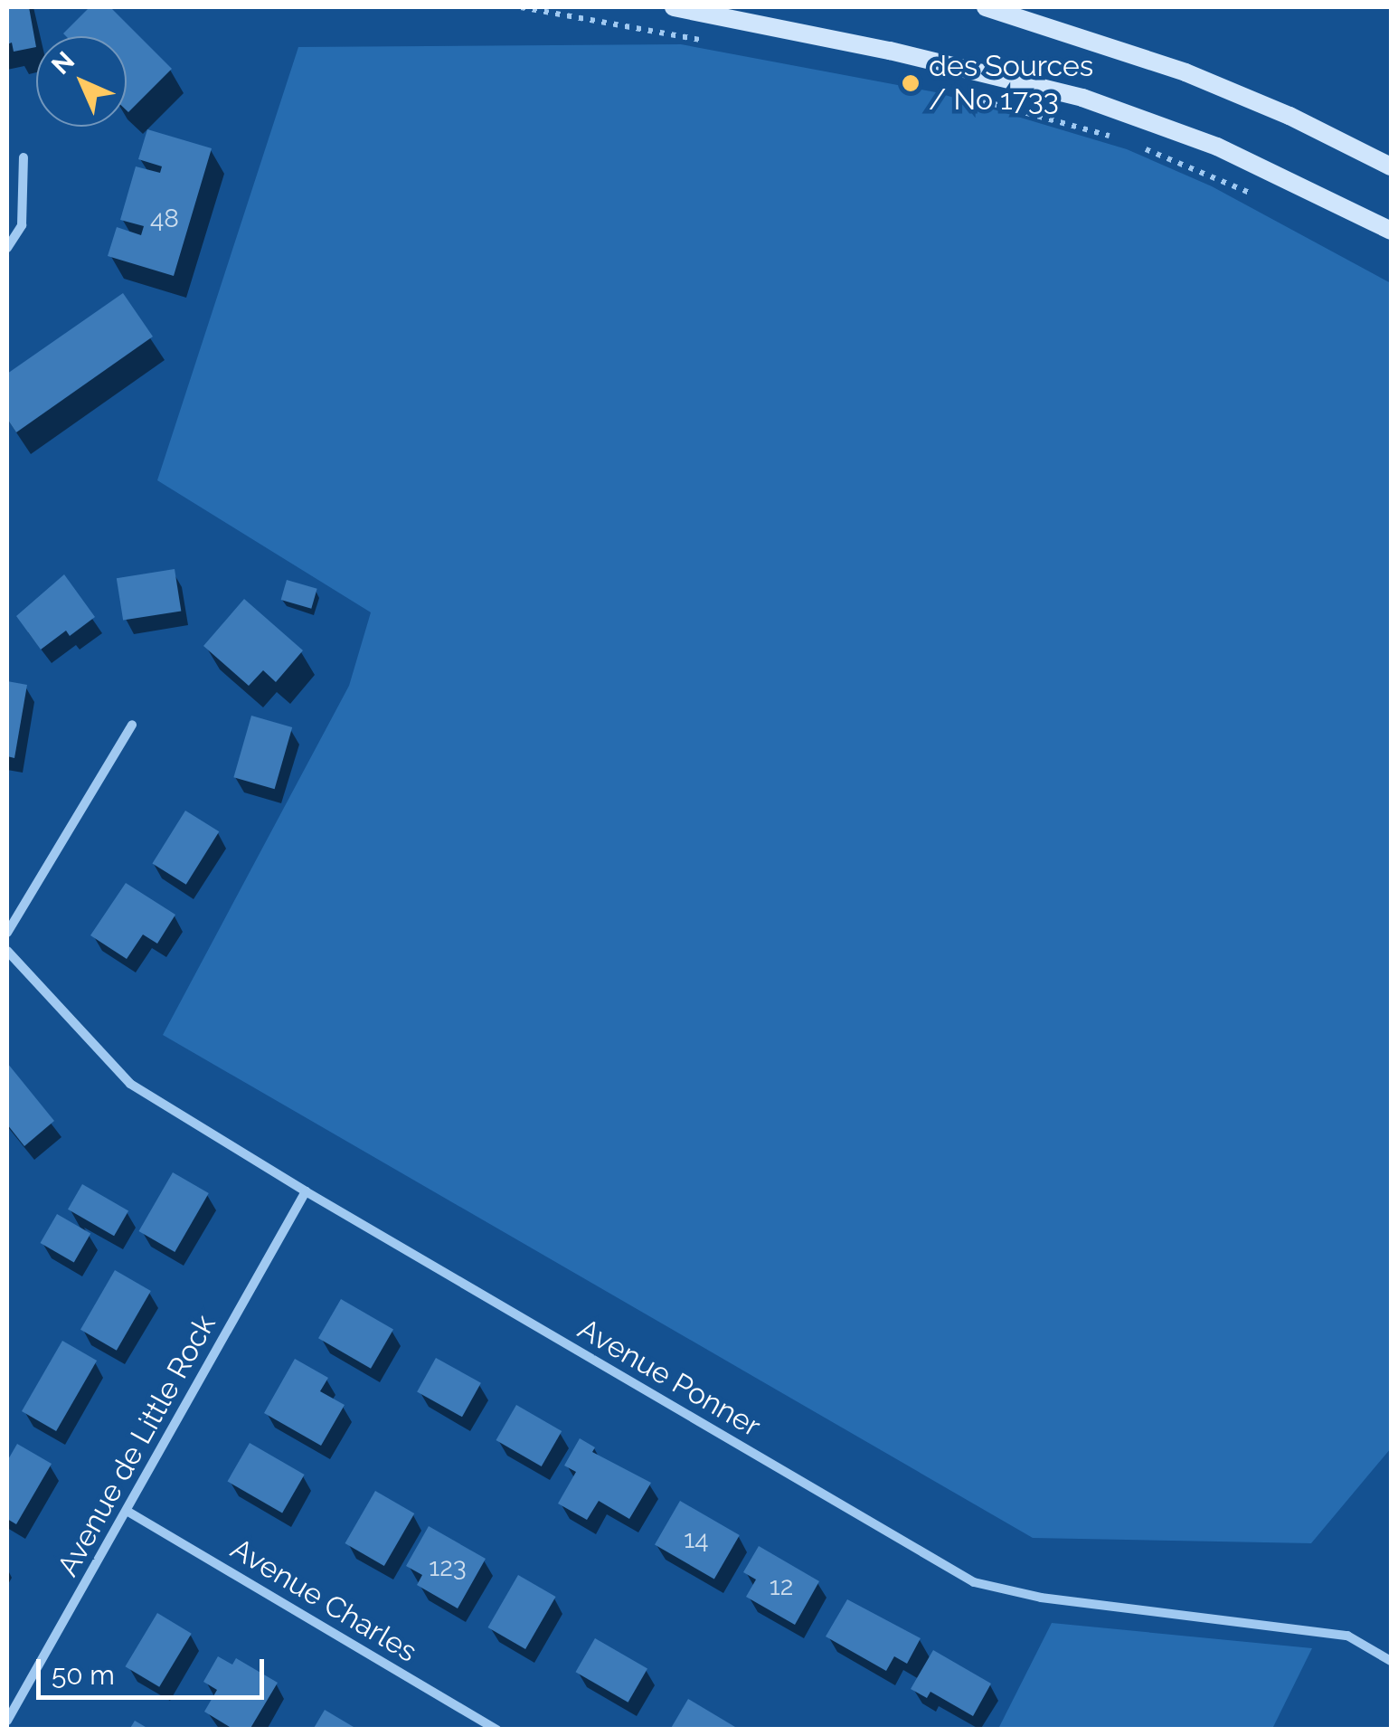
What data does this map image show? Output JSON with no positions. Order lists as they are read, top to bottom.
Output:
{
  "streets": {
    "street": ["Avenue Ponner", "Avenue de Little Rock", "Avenue Charles"]
  },
  "crossings": [
    ["Avenue Ponner", "Avenue de Little Rock"],
    ["Avenue de Little Rock", "Avenue Charles"]
  ],
  "places": ["des Sources / No 1733"],
  "house_numbers": [
    "48",
    "14",
    "123",
    "12"
  ],
  "scale_bar": "50 m",
  "north": "top left"
}
